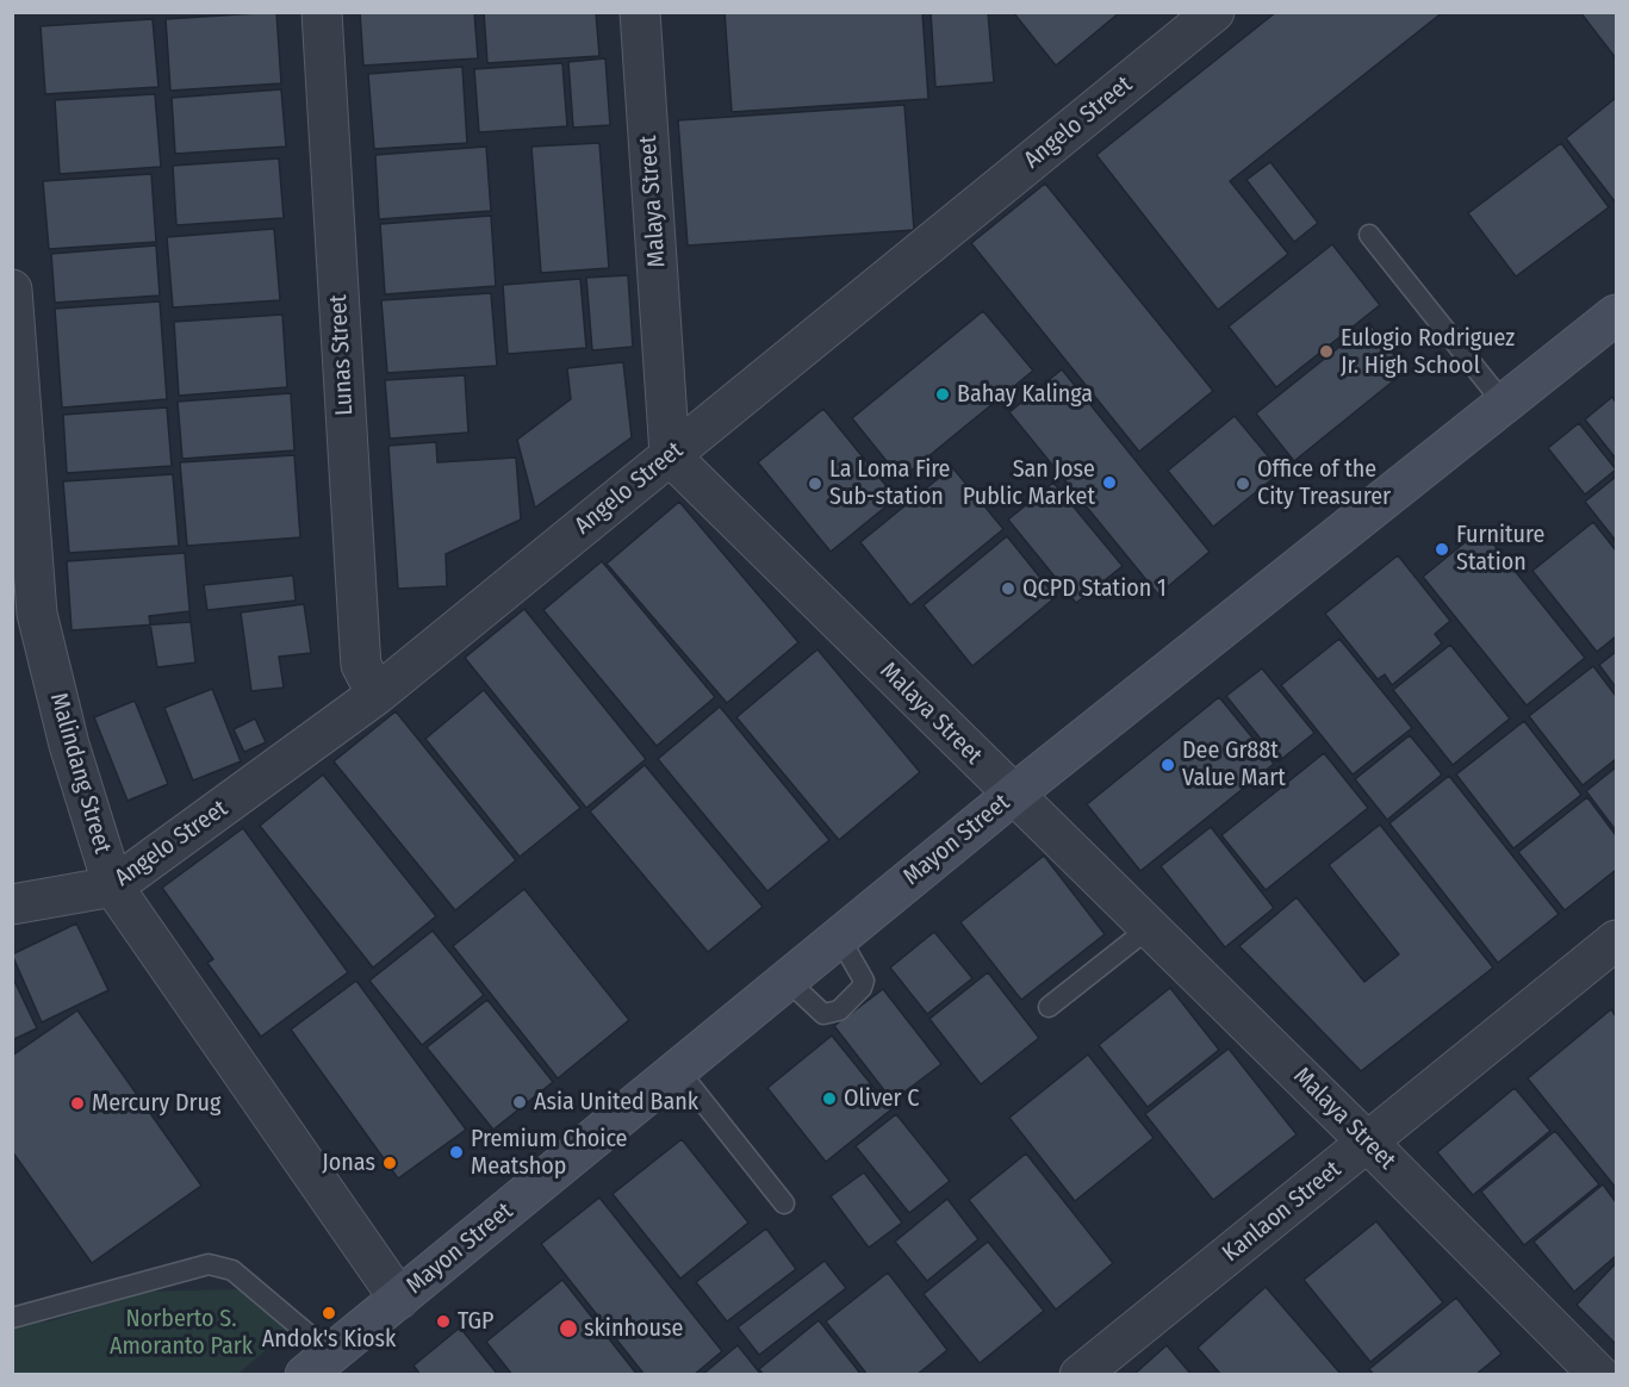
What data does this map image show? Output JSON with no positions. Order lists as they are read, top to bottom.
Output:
{
  "streets": {
    "main road": ["Mayon Street"],
    "street": [
      "Angelo Street",
      "Malaya Street",
      "Lunas Street",
      "Malindang Street",
      "Kanlaon Street"
    ]
  },
  "crossings": [
    ["Angelo Street", "Malaya Street"],
    ["Angelo Street", "Lunas Street"],
    ["Angelo Street", "Malindang Street"],
    ["Malaya Street", "Mayon Street"],
    ["Malaya Street", "Kanlaon Street"],
    ["Malindang Street", "Mayon Street"]
  ],
  "parks": ["Norberto S. Amoranto Park"],
  "places": [
    "Eulogio Rodriguez Jr. High School",
    "Bahay Kalinga",
    "San Jose Public Market",
    "La Loma Fire Sub-station",
    "Office of the City Treasurer",
    "Furniture Station",
    "QCPD Station 1",
    "Dee Gr88t Value Mart",
    "Oliver C",
    "Asia United Bank",
    "Mercury Drug",
    "Premium Choice Meatshop",
    "Jonas",
    "Andok's Kiosk",
    "TGP",
    "skinhouse"
  ]
}
